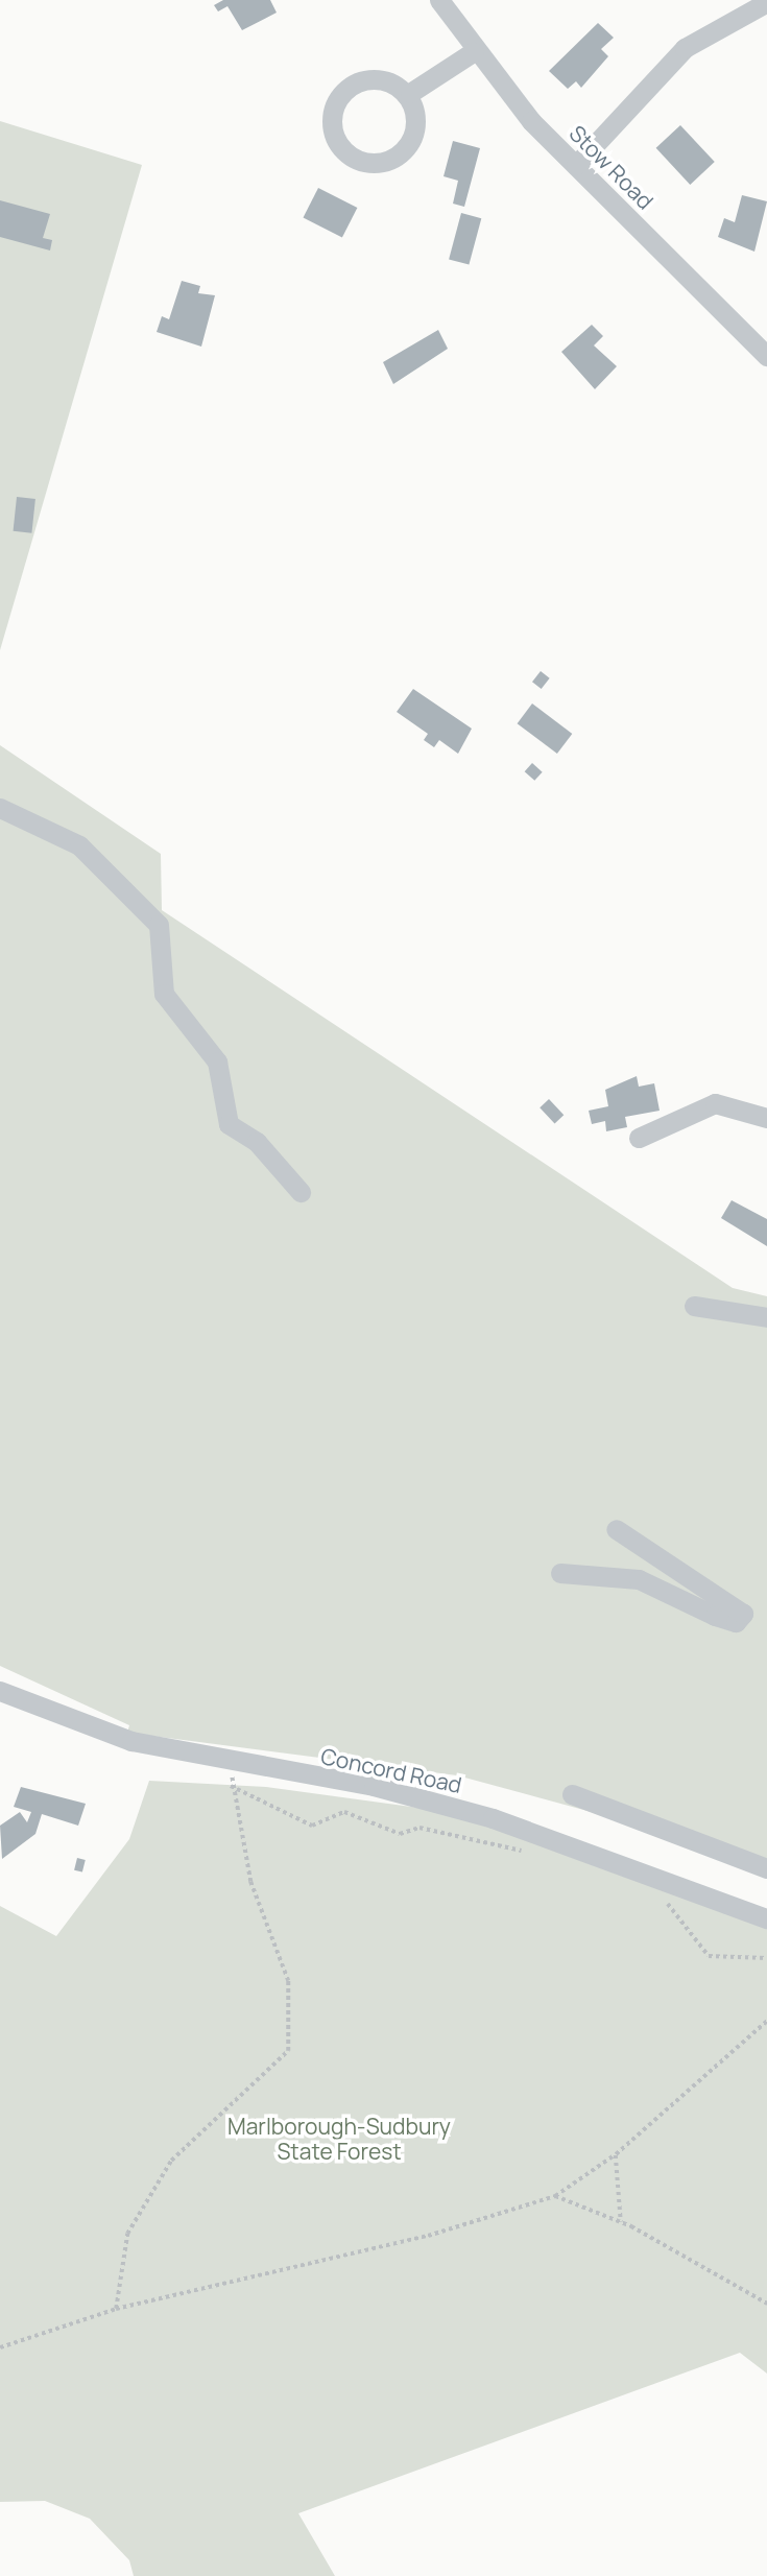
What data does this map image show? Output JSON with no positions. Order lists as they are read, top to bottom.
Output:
{
  "streets": {
    "street": ["Stow Road", "Concord Road"]
  },
  "parks": ["Marlborough-Sudbury State Forest"]
}
